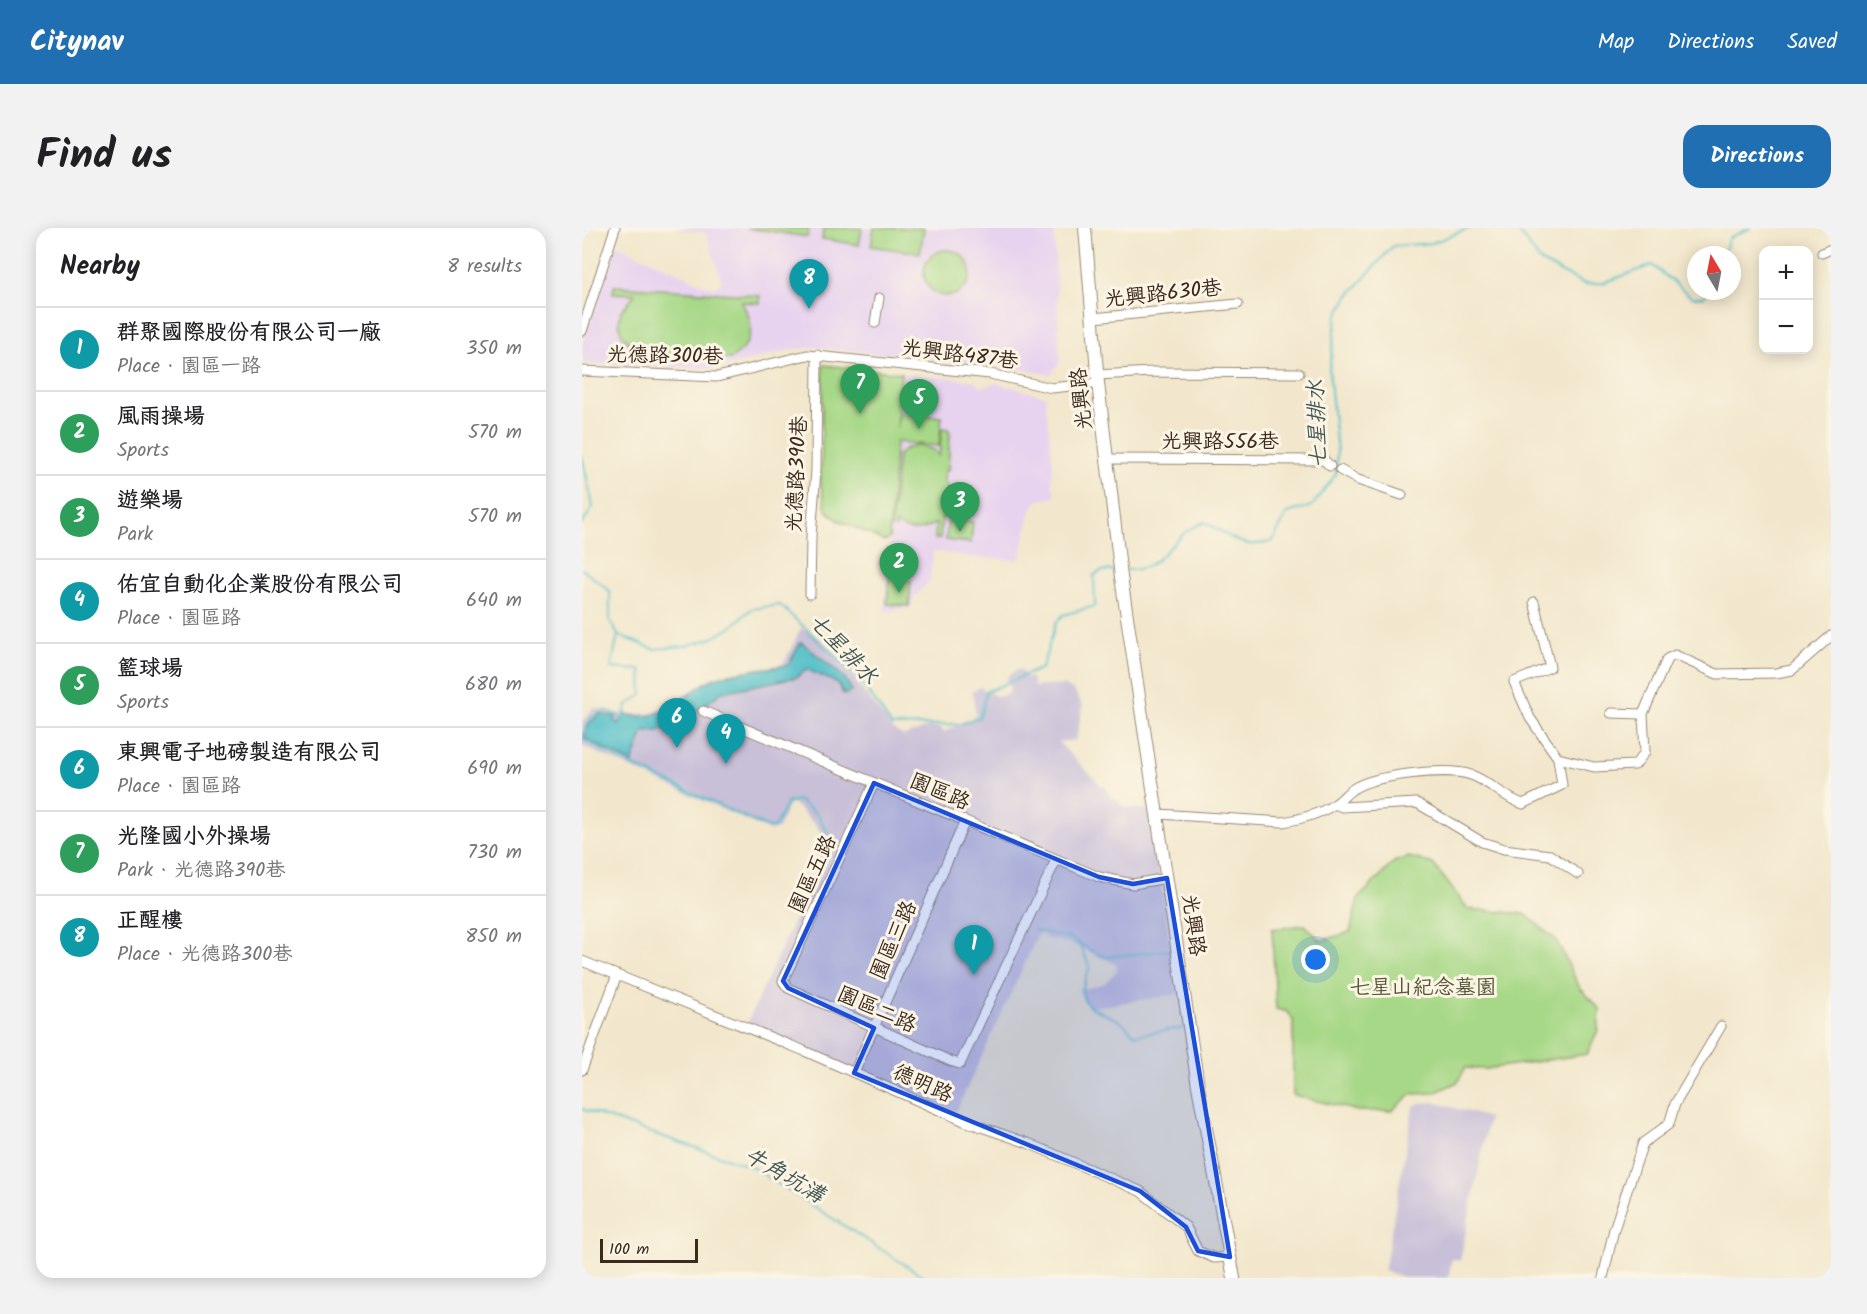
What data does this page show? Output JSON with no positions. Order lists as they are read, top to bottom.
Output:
{
  "streets": {
    "main road": ["光興路"],
    "street": [
      "光興路630巷",
      "光興路487巷",
      "光德路300巷",
      "光興路556巷",
      "光德路390巷",
      "園區路",
      "園區五路",
      "園區三路",
      "園區二路",
      "德明路"
    ]
  },
  "crossings": [
    ["光興路630巷", "光興路"],
    ["光興路487巷", "光德路300巷"],
    ["光興路487巷", "光興路"],
    ["光興路487巷", "光德路390巷"],
    ["光德路300巷", "光德路390巷"],
    ["光興路", "光興路556巷"],
    ["光興路", "園區路"],
    ["光興路", "德明路"],
    ["園區路", "園區五路"],
    ["園區路", "園區三路"],
    ["園區路", "園區二路"],
    ["園區五路", "園區二路"],
    ["園區三路", "園區二路"],
    ["園區三路", "德明路"]
  ],
  "water": ["七星排水", "牛角坑溝"],
  "parks": ["七星山紀念墓園"],
  "scale_bar": "100 m",
  "north": "top",
  "page": {
    "header": "Citynav",
    "nav": ["Map", "Directions", "Saved"],
    "title": "Find us",
    "buttons": "Directions",
    "heading": ["Nearby", "8 results"],
    "map_buttons": ["+", "−"],
    "pins": [
      "8",
      "7",
      "5",
      "3",
      "2",
      "6",
      "4",
      "1"
    ],
    "list": [
      {
        "mark": "1",
        "name": "群聚國際股份有限公司一廠",
        "note": "Place · 園區一路",
        "value": "350 m"
      },
      {
        "mark": "2",
        "name": "風雨操場",
        "note": "Sports",
        "value": "570 m"
      },
      {
        "mark": "3",
        "name": "遊樂場",
        "note": "Park",
        "value": "570 m"
      },
      {
        "mark": "4",
        "name": "佑宜自動化企業股份有限公司",
        "note": "Place · 園區路",
        "value": "640 m"
      },
      {
        "mark": "5",
        "name": "籃球場",
        "note": "Sports",
        "value": "680 m"
      },
      {
        "mark": "6",
        "name": "東興電子地磅製造有限公司",
        "note": "Place · 園區路",
        "value": "690 m"
      },
      {
        "mark": "7",
        "name": "光隆國小外操場",
        "note": "Park · 光德路390巷",
        "value": "730 m"
      },
      {
        "mark": "8",
        "name": "正醒樓",
        "note": "Place · 光德路300巷",
        "value": "850 m"
      }
    ],
    "scale": "100 m"
  }
}
